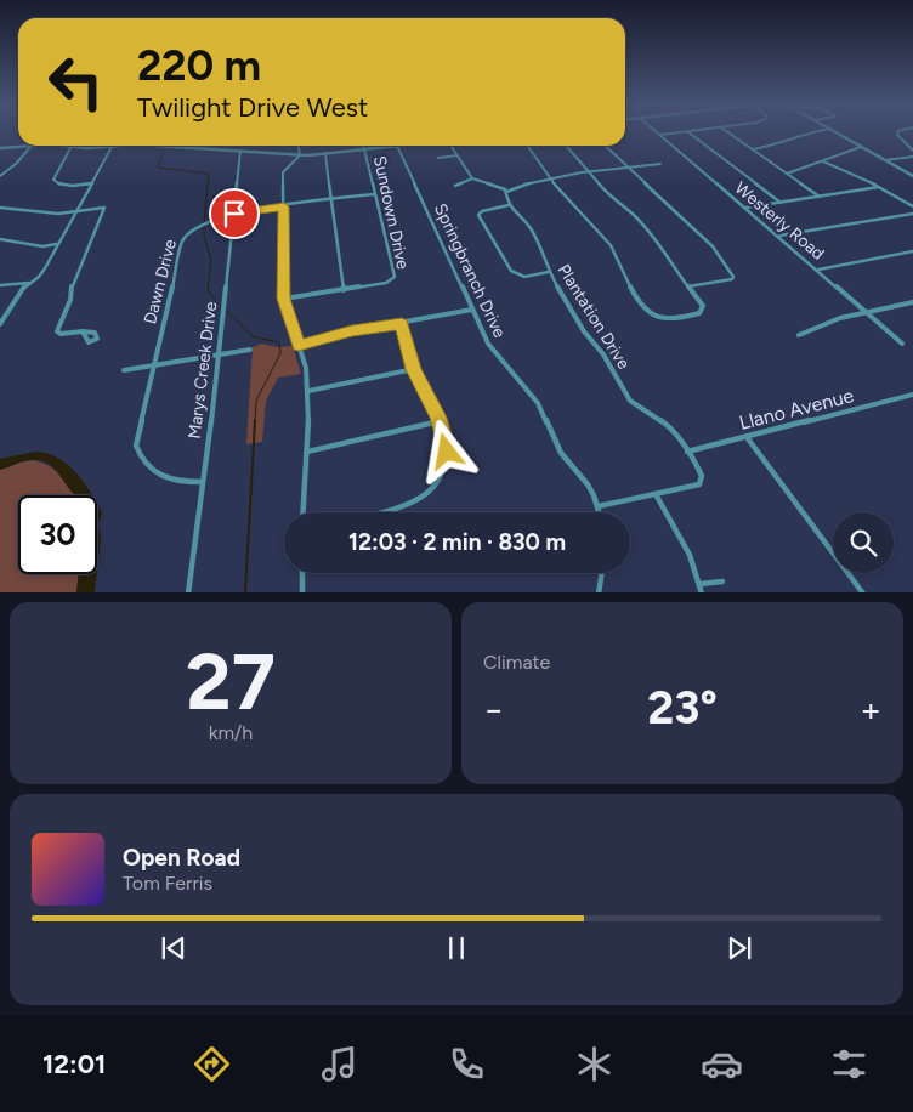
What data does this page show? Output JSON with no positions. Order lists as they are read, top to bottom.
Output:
{
  "streets": {
    "street": [
      "Sundown Drive",
      "Westerly Road",
      "Springbranch Drive",
      "Dawn Drive",
      "Plantation Drive",
      "Marys Creek Drive",
      "Llano Avenue"
    ]
  },
  "crossings": [
    ["Sundown Drive", "Dawn Drive"],
    ["Dawn Drive", "Marys Creek Drive"],
    ["Plantation Drive", "Llano Avenue"]
  ],
  "page": {
    "turn": ["220 m", "Twilight Drive West"],
    "limit": "30",
    "trip": "12:03 · 2 min · 830 m",
    "tile": [
      ["27", "km/h"],
      "Climate"
    ],
    "heat": ["−", "23°", "+"],
    "song": ["Open Road", "Tom Ferris"],
    "tabs": "12:01"
  }
}
